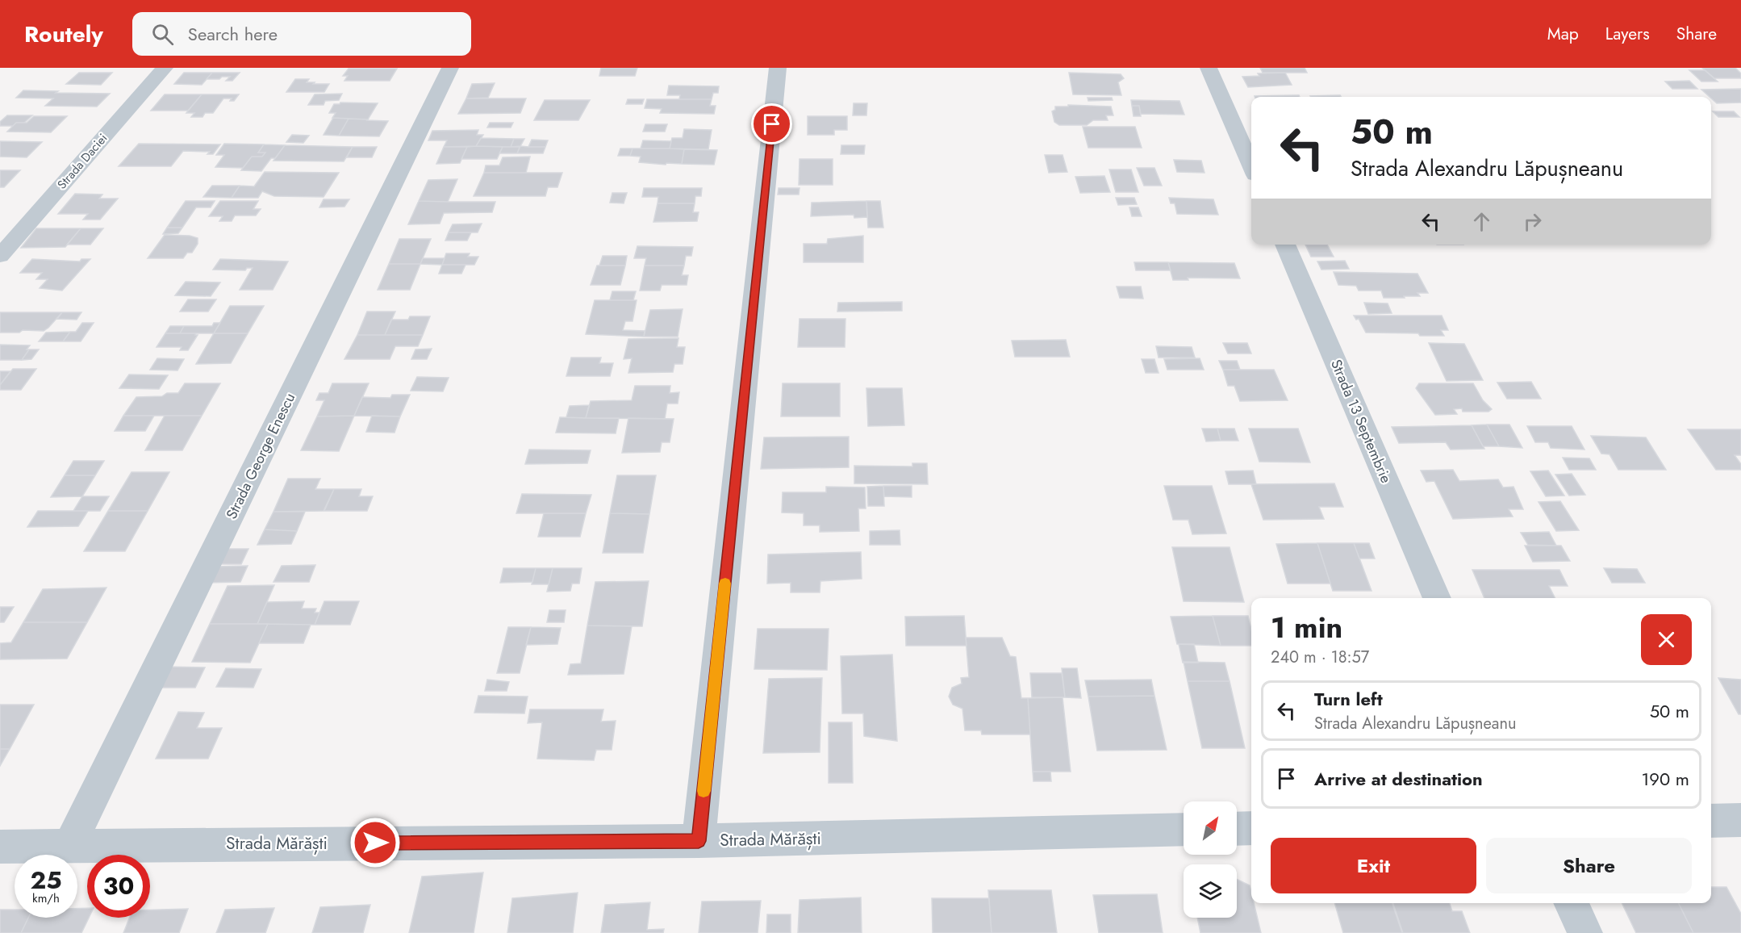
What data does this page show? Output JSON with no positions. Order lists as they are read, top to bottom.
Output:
{
  "streets": {
    "street": [
      "Strada Daciei",
      "Strada 13 Septembrie",
      "Strada George Enescu",
      "Strada Mărăști"
    ]
  },
  "crossings": [
    ["Strada George Enescu", "Strada Mărăști"]
  ],
  "north": "top right",
  "page": {
    "header": "Routely",
    "search": "Search here",
    "nav": ["Map", "Layers", "Share"],
    "turn": ["50 m", "Strada Alexandru Lăpușneanu"],
    "heading": ["1 min", "240 m · 18:57"],
    "list": [
      {
        "name": "Turn left",
        "note": "Strada Alexandru Lăpușneanu",
        "value": "50 m"
      },
      {
        "name": "Arrive at destination",
        "value": "190 m"
      }
    ],
    "buttons": ["Exit", "Share"],
    "speed": "25 km/h",
    "limit": "30"
  }
}
